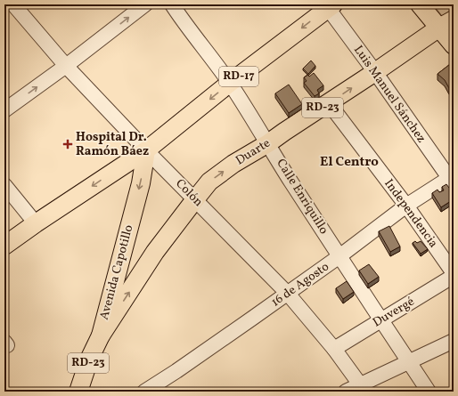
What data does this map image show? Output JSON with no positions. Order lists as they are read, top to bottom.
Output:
{
  "streets": {
    "main road": [
      "RD-17",
      "RD-23",
      "Duarte",
      "Avenida Capotillo"
    ],
    "street": [
      "Luis Manuel Sánchez",
      "Colón",
      "Calle Enriquillo",
      "Independencia",
      "16 de Agosto",
      "Duvergé"
    ]
  },
  "crossings": [
    ["RD-17", "Luis Manuel Sánchez"],
    ["RD-17", "Colón"],
    ["RD-17", "Calle Enriquillo"],
    ["RD-17", "Avenida Capotillo"],
    ["Luis Manuel Sánchez", "Duarte"],
    ["Luis Manuel Sánchez", "16 de Agosto"],
    ["Duarte", "Colón"],
    ["Duarte", "Calle Enriquillo"],
    ["Duarte", "Independencia"],
    ["Duarte", "Avenida Capotillo"],
    ["Colón", "Avenida Capotillo"],
    ["Colón", "16 de Agosto"],
    ["Colón", "Duvergé"],
    ["Calle Enriquillo", "16 de Agosto"],
    ["Calle Enriquillo", "Duvergé"],
    ["Independencia", "16 de Agosto"]
  ],
  "one_way": ["Avenida Capotillo"],
  "districts": ["El Centro"],
  "places": {
    "health": ["Hospital Dr. Ramón Báez"]
  }
}
